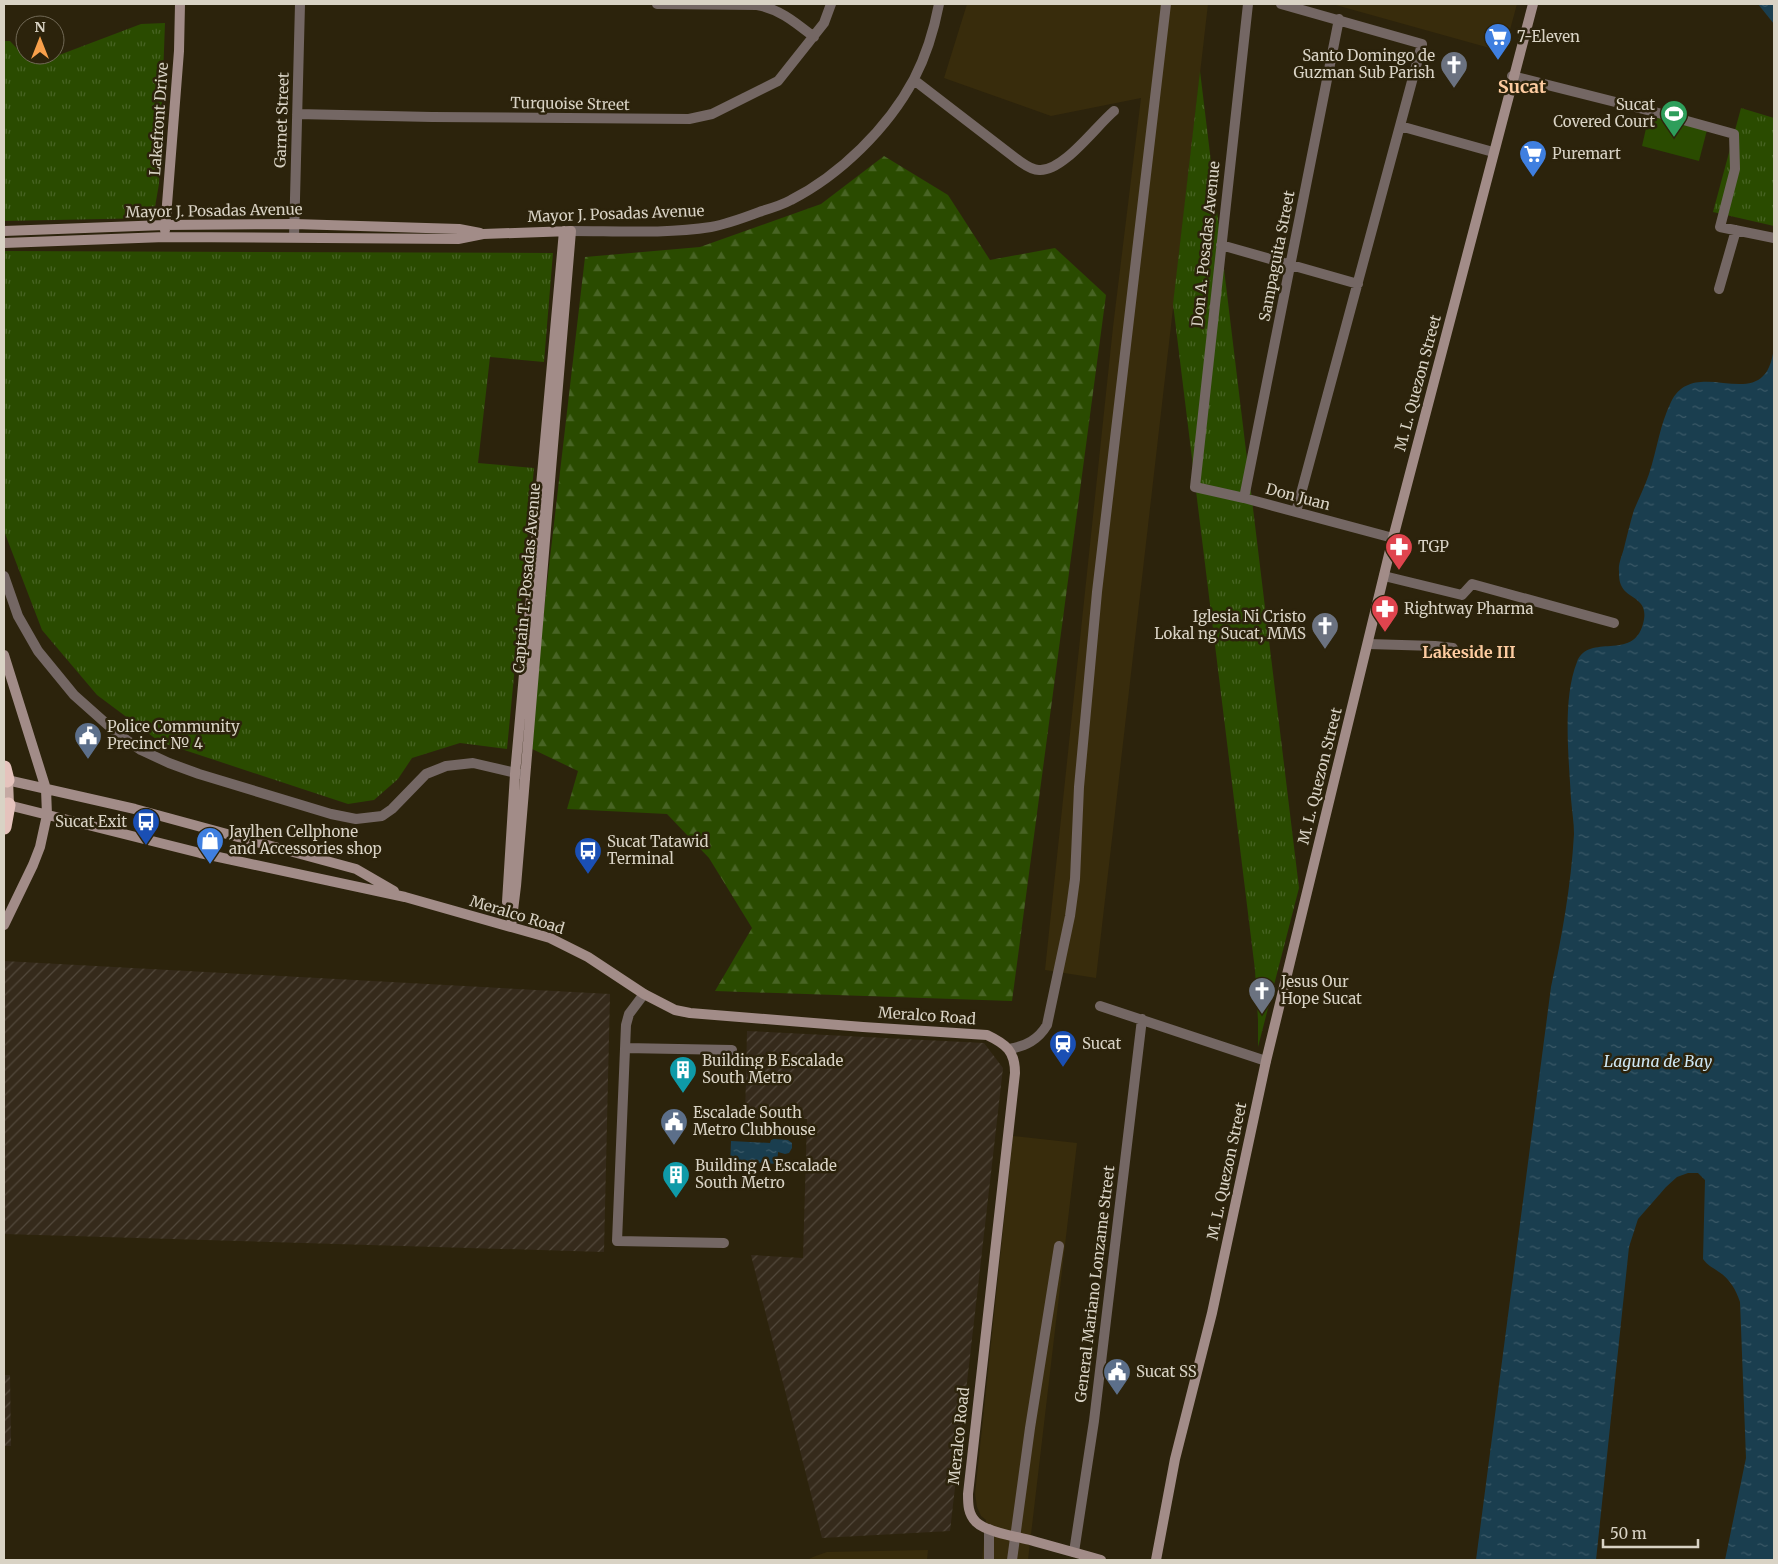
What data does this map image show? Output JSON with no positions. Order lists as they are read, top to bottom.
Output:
{
  "streets": {
    "main road": [
      "Lakefront Drive",
      "Mayor J. Posadas Avenue",
      "M. L. Quezon Street",
      "Captain T. Posadas Avenue",
      "Meralco Road"
    ],
    "street": [
      "Turquoise Street",
      "Garnet Street",
      "Don A. Posadas Avenue",
      "Sampaguita Street",
      "Don Juan",
      "General Mariano Lonzame Street"
    ]
  },
  "crossings": [
    ["Turquoise Street", "Garnet Street"],
    ["Lakefront Drive", "Mayor J. Posadas Avenue"],
    ["Garnet Street", "Mayor J. Posadas Avenue"],
    ["Mayor J. Posadas Avenue", "Captain T. Posadas Avenue"],
    ["Don A. Posadas Avenue", "Don Juan"],
    ["Sampaguita Street", "Don Juan"],
    ["M. L. Quezon Street", "Don Juan"],
    ["Captain T. Posadas Avenue", "Meralco Road"],
    ["Meralco Road", "General Mariano Lonzame Street"]
  ],
  "districts": ["Sucat", "Lakeside III"],
  "water": ["Laguna de Bay"],
  "places": {
    "supermarket": ["7-Eleven", "Puremart"],
    "church": ["Santo Domingo de Guzman Sub Parish", "Iglesia Ni Cristo Lokal ng Sucat, MMS", "Jesus Our Hope Sucat"],
    "sports": ["Sucat Covered Court"],
    "pharmacy": ["TGP", "Rightway Pharma"],
    "public building": ["Police Community Precinct № 4", "Escalade South Metro Clubhouse", "Sucat SS"],
    "bus stop": ["Sucat Exit", "Sucat Tatawid Terminal"],
    "shop": ["Jaylhen Cellphone and Accessories shop"],
    "station": ["Sucat"],
    "building": ["Building B Escalade South Metro", "Building A Escalade South Metro"]
  },
  "scale_bar": "50 m",
  "north": "top"
}
